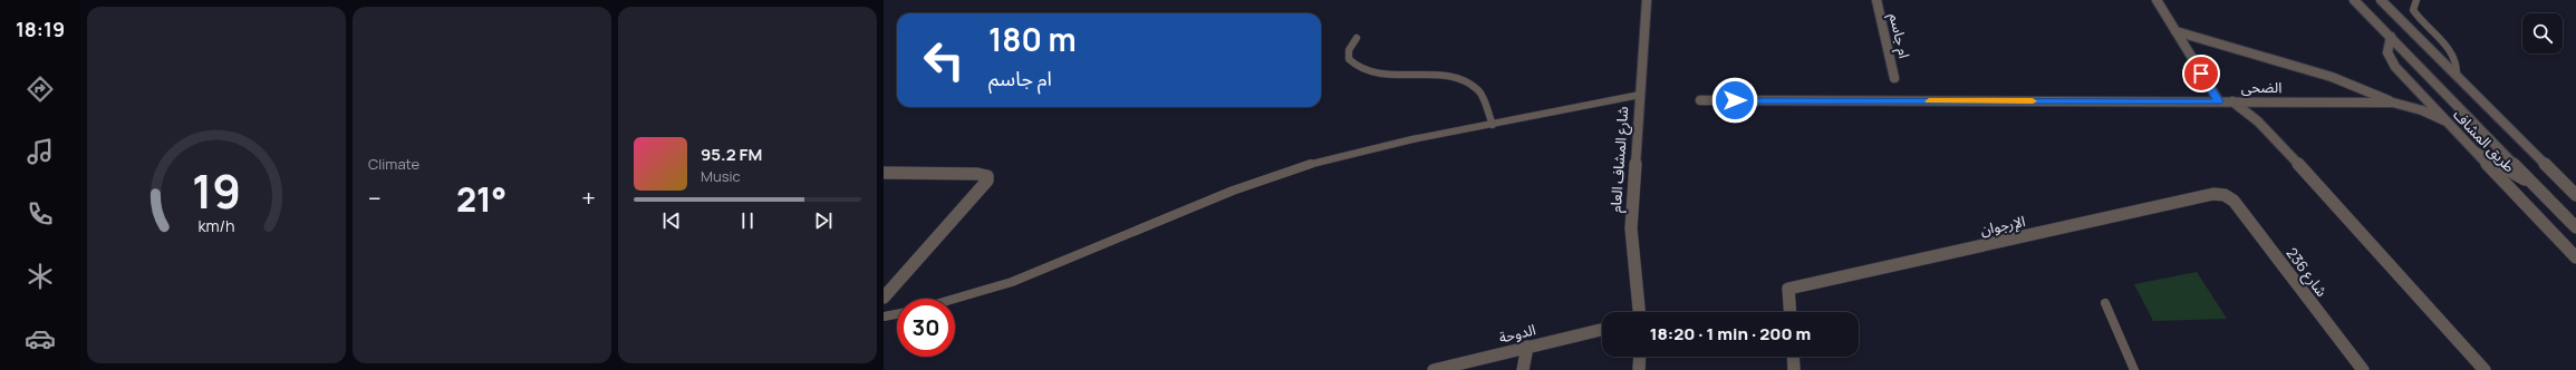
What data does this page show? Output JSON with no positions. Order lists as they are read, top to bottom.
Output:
{
  "streets": {
    "street": [
      "ام جاسم",
      "الضحى",
      "طريق المشاف",
      "شارع المشاف العام",
      "الإرجوان",
      "شارع 236",
      "الدوحة"
    ]
  },
  "crossings": [
    ["الضحى", "طريق المشاف"],
    ["الإرجوان", "شارع 236"]
  ],
  "page": {
    "tabs": "18:19",
    "tile": "Climate",
    "turn": ["180 m", "ام جاسم"],
    "song": ["95.2 FM", "Music"],
    "heat": ["−", "21°", "+"],
    "limit": "30",
    "trip": "18:20 · 1 min · 200 m",
    "gauge": ["19", "km/h"]
  }
}
